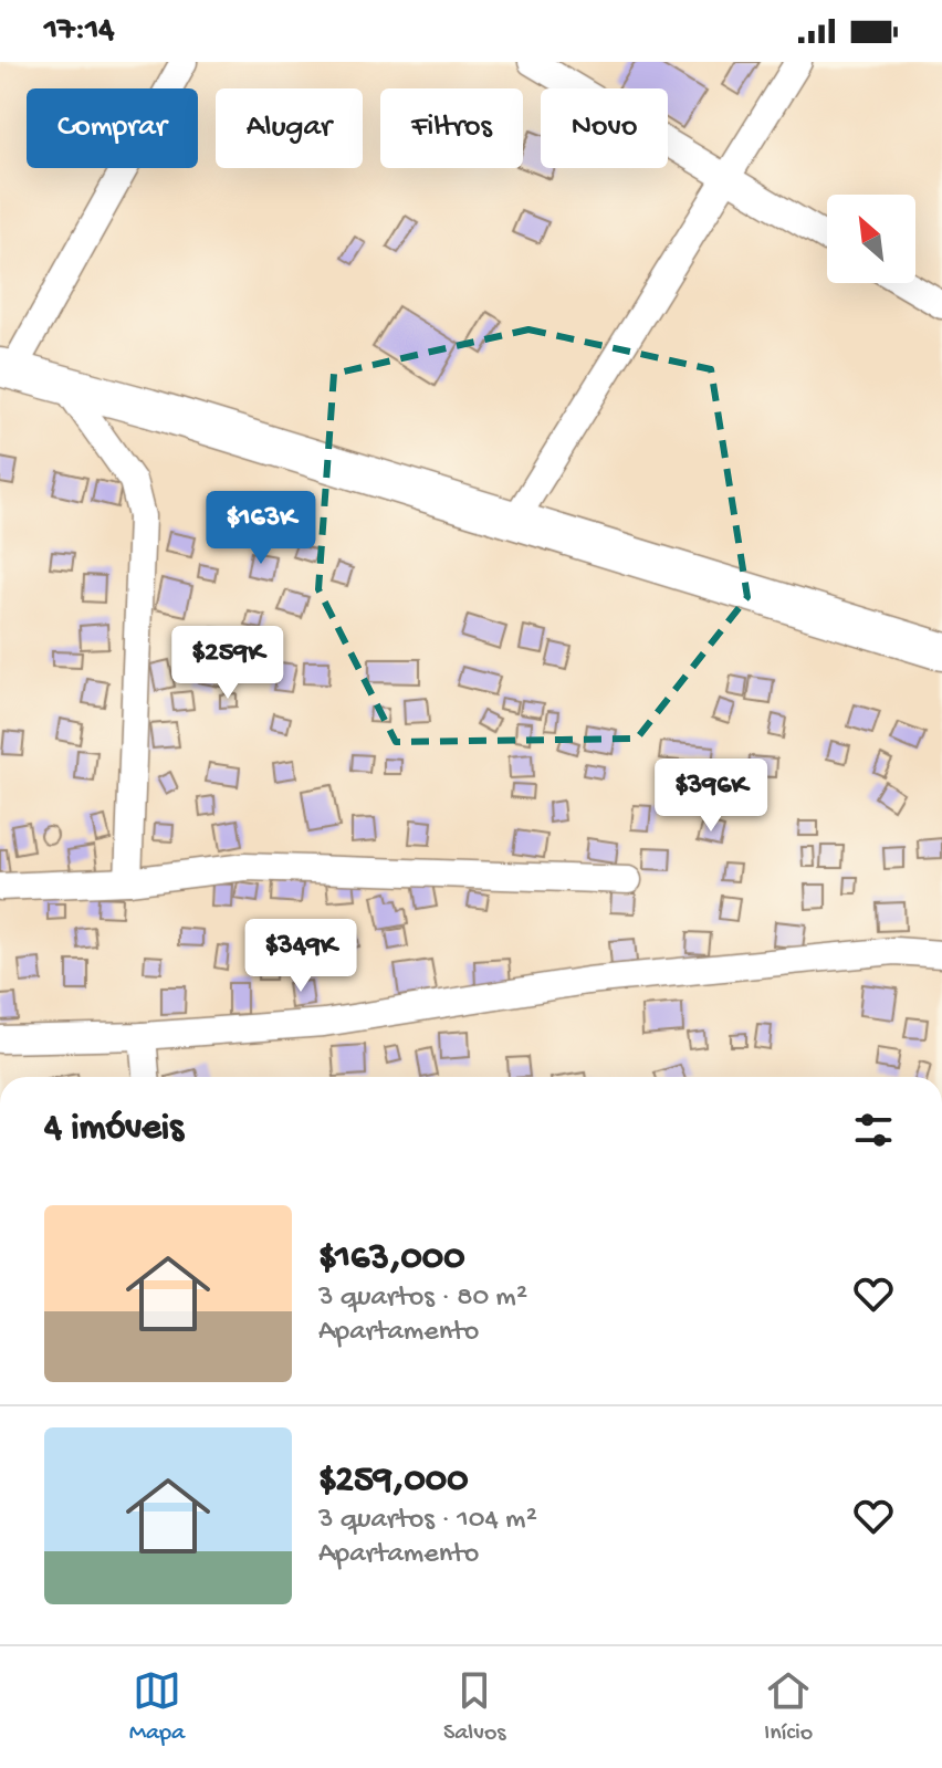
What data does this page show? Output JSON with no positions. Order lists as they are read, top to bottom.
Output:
{
  "north": "top left",
  "page": {
    "status": "17:14",
    "chip": [
      "Comprar",
      "Alugar",
      "Filtros",
      "Novo"
    ],
    "price": [
      "$163K",
      "$259K",
      "$396K",
      "$349K"
    ],
    "heading": "4 imóveis",
    "list": [
      {
        "name": "$163,000",
        "note": "3 quartos · 80 m² · Apartamento"
      },
      {
        "name": "$259,000",
        "note": "3 quartos · 104 m² · Apartamento"
      }
    ],
    "tabs": ["Mapa", "Salvos", "Início"]
  }
}
